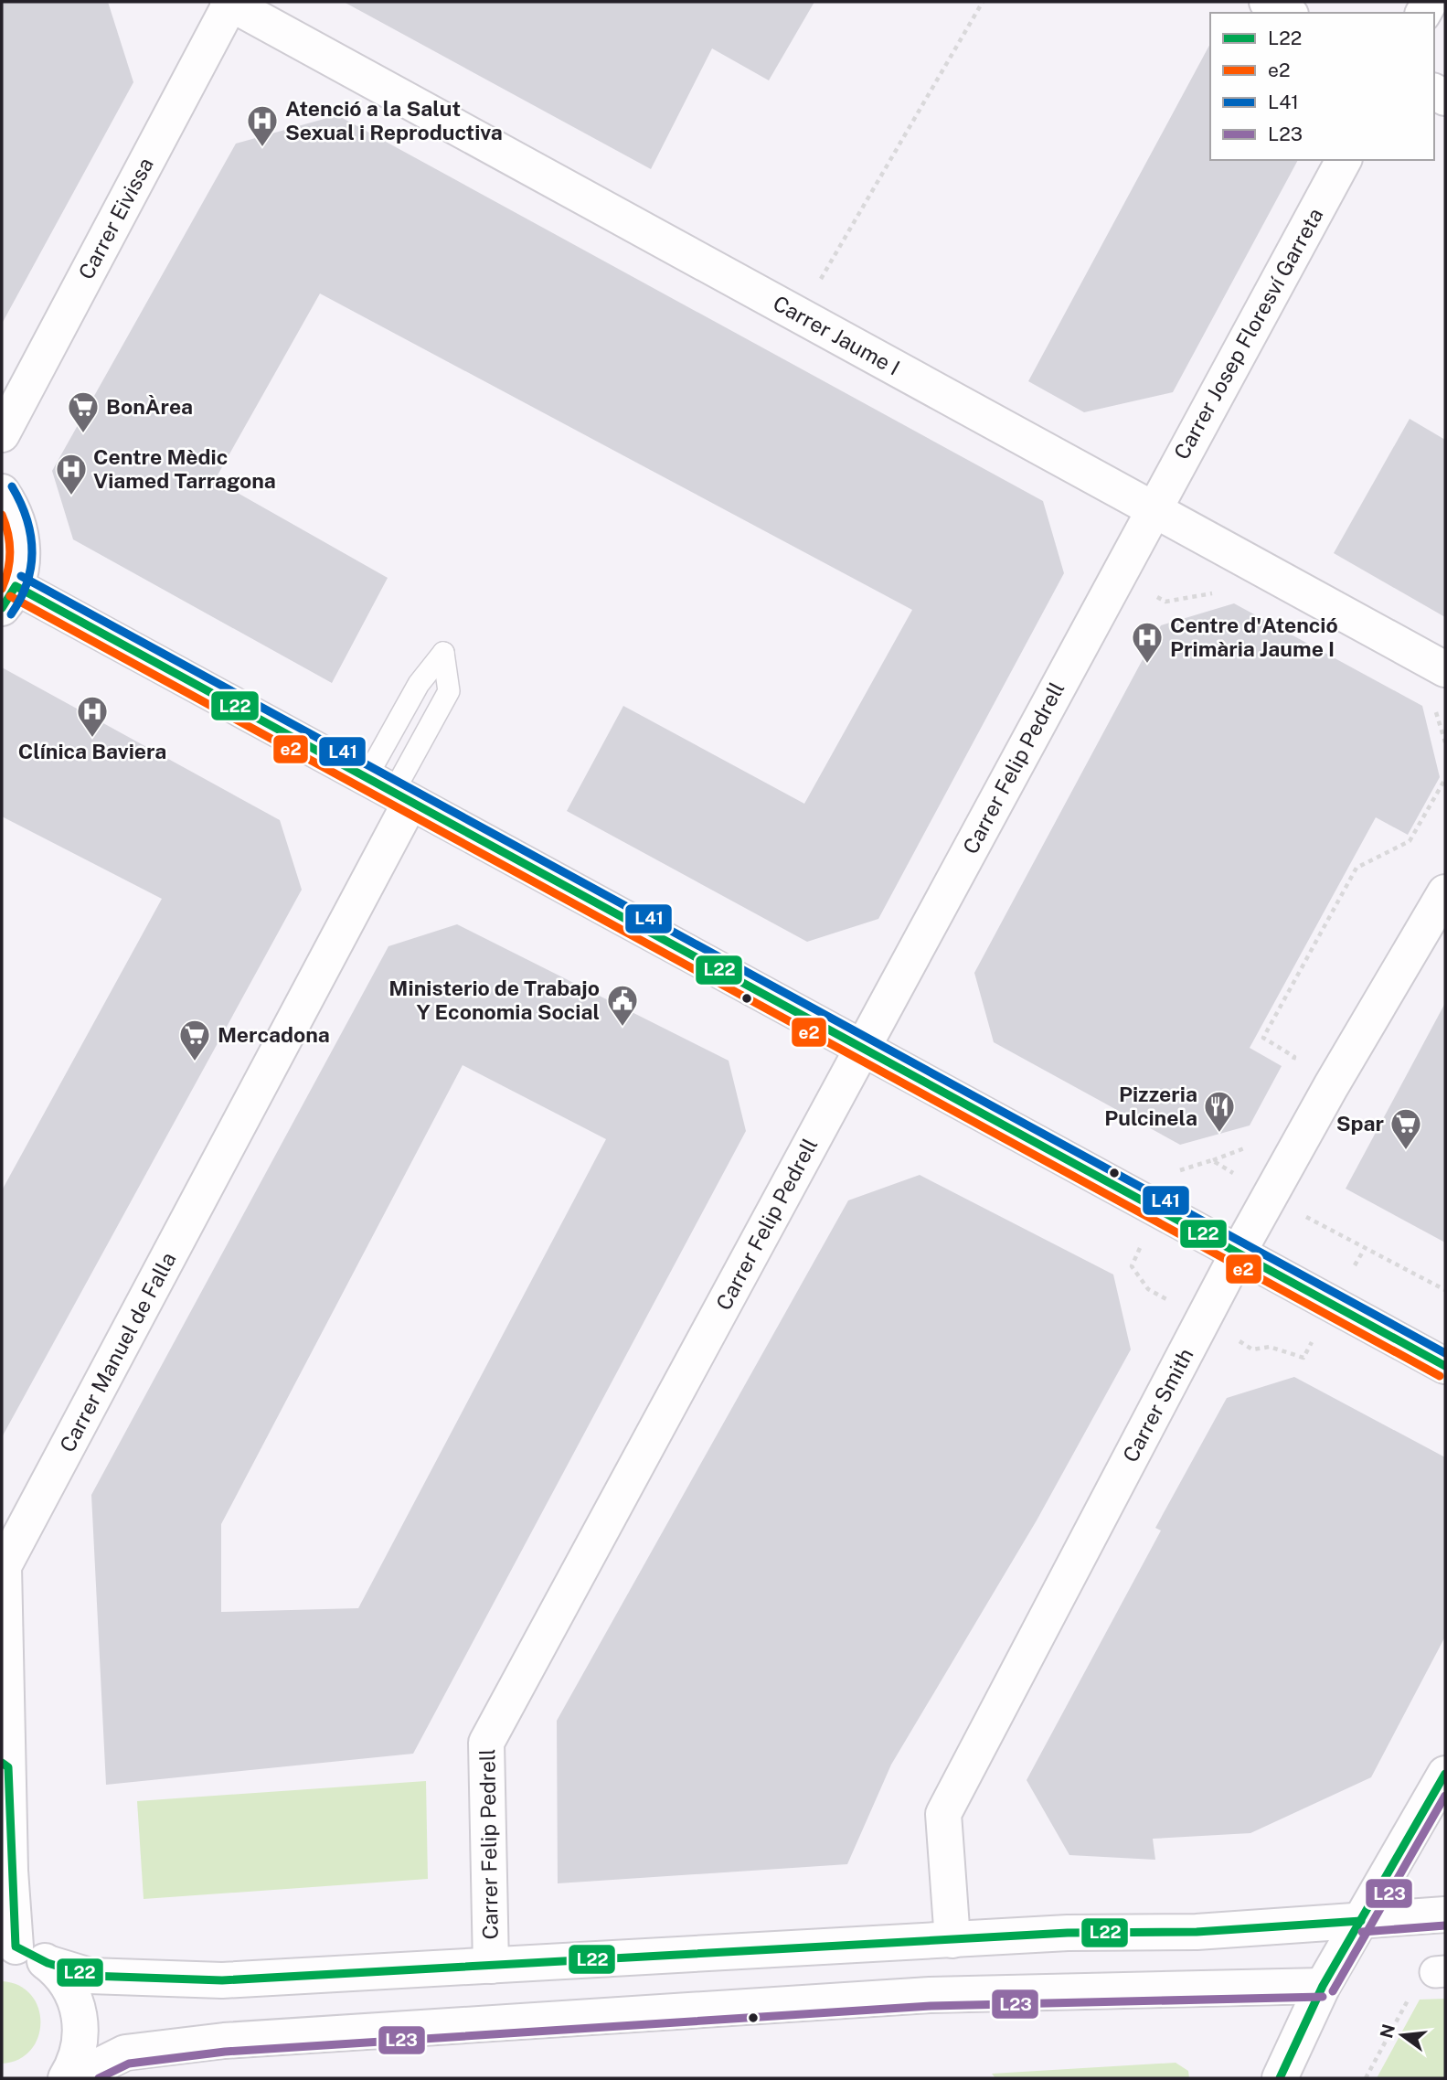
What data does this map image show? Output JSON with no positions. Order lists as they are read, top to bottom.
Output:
{
  "streets": {
    "street": [
      "Carrer Eivissa",
      "Carrer Josep Floresví Garreta",
      "Carrer Jaume I",
      "Carrer Felip Pedrell",
      "Carrer Manuel de Falla",
      "Carrer Smith"
    ]
  },
  "crossings": [
    ["Carrer Eivissa", "Carrer Jaume I"],
    ["Carrer Josep Floresví Garreta", "Carrer Jaume I"],
    ["Carrer Josep Floresví Garreta", "Carrer Felip Pedrell"],
    ["Carrer Jaume I", "Carrer Felip Pedrell"]
  ],
  "places": {
    "hospital": [
      "Atenció a la Salut Sexual i Reproductiva",
      "Centre Mèdic Viamed Tarragona",
      "Centre d'Atenció Primària Jaume I",
      "Clínica Baviera"
    ],
    "supermarket": ["BonÀrea", "Mercadona", "Spar"],
    "public building": ["Ministerio de Trabajo Y Economia Social"],
    "restaurant": ["Pizzeria Pulcinela"]
  },
  "lines": [
    "transit line L41",
    "transit line e2",
    "transit line L22",
    "transit line L23"
  ],
  "legend": [
    "L22",
    "e2",
    "L41",
    "L23"
  ],
  "north": "left"
}
